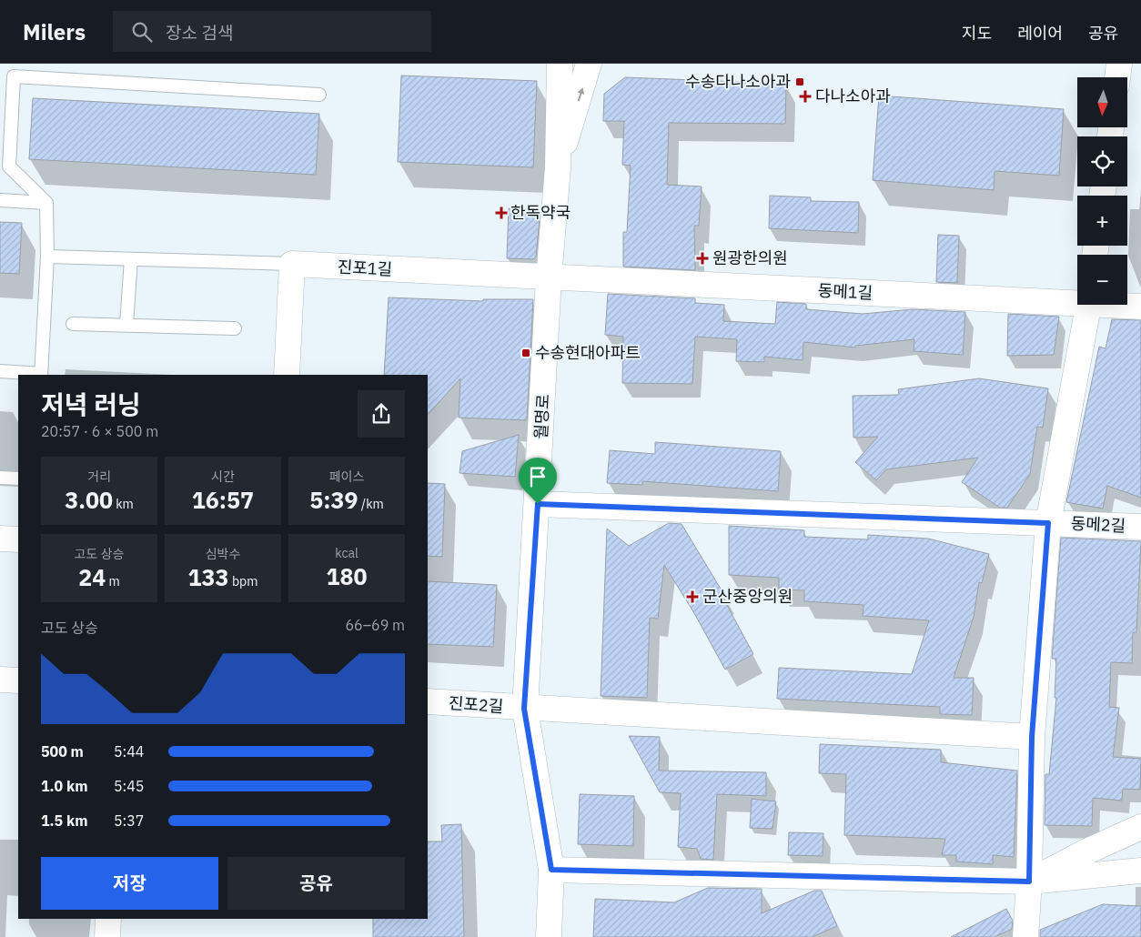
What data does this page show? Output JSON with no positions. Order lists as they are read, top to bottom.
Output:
{
  "streets": {
    "street": [
      "진포1길",
      "동메1길",
      "월명로",
      "동메2길",
      "진포2길"
    ]
  },
  "crossings": [
    ["진포1길", "동메1길"],
    ["진포1길", "월명로"],
    ["동메1길", "월명로"],
    ["월명로", "동메2길"],
    ["월명로", "진포2길"]
  ],
  "places": {
    "transit": ["수송다나소아과", "수송현대아파트"],
    "health": [
      "다나소아과",
      "한독약국",
      "원광한의원",
      "군산중앙의원"
    ]
  },
  "north": "bottom",
  "page": {
    "header": "Milers",
    "search": "장소 검색",
    "nav": ["지도", "레이어", "공유"],
    "map_buttons": ["+", "−"],
    "heading": ["저녁 러닝", "20:57 · 6 × 500 m"],
    "stats": [
      ["거리", "3.00 km"],
      ["시간", "16:57"],
      ["페이스", "5:39 /km"],
      ["고도 상승", "24 m"],
      ["심박수", "133 bpm"],
      ["kcal", "180"]
    ],
    "chart": ["고도 상승", "66–69 m"],
    "list": [
      {
        "name": "500 m",
        "note": "5:44"
      },
      {
        "name": "1.0 km",
        "note": "5:45"
      },
      {
        "name": "1.5 km",
        "note": "5:37"
      }
    ],
    "buttons": ["저장", "공유"]
  }
}
